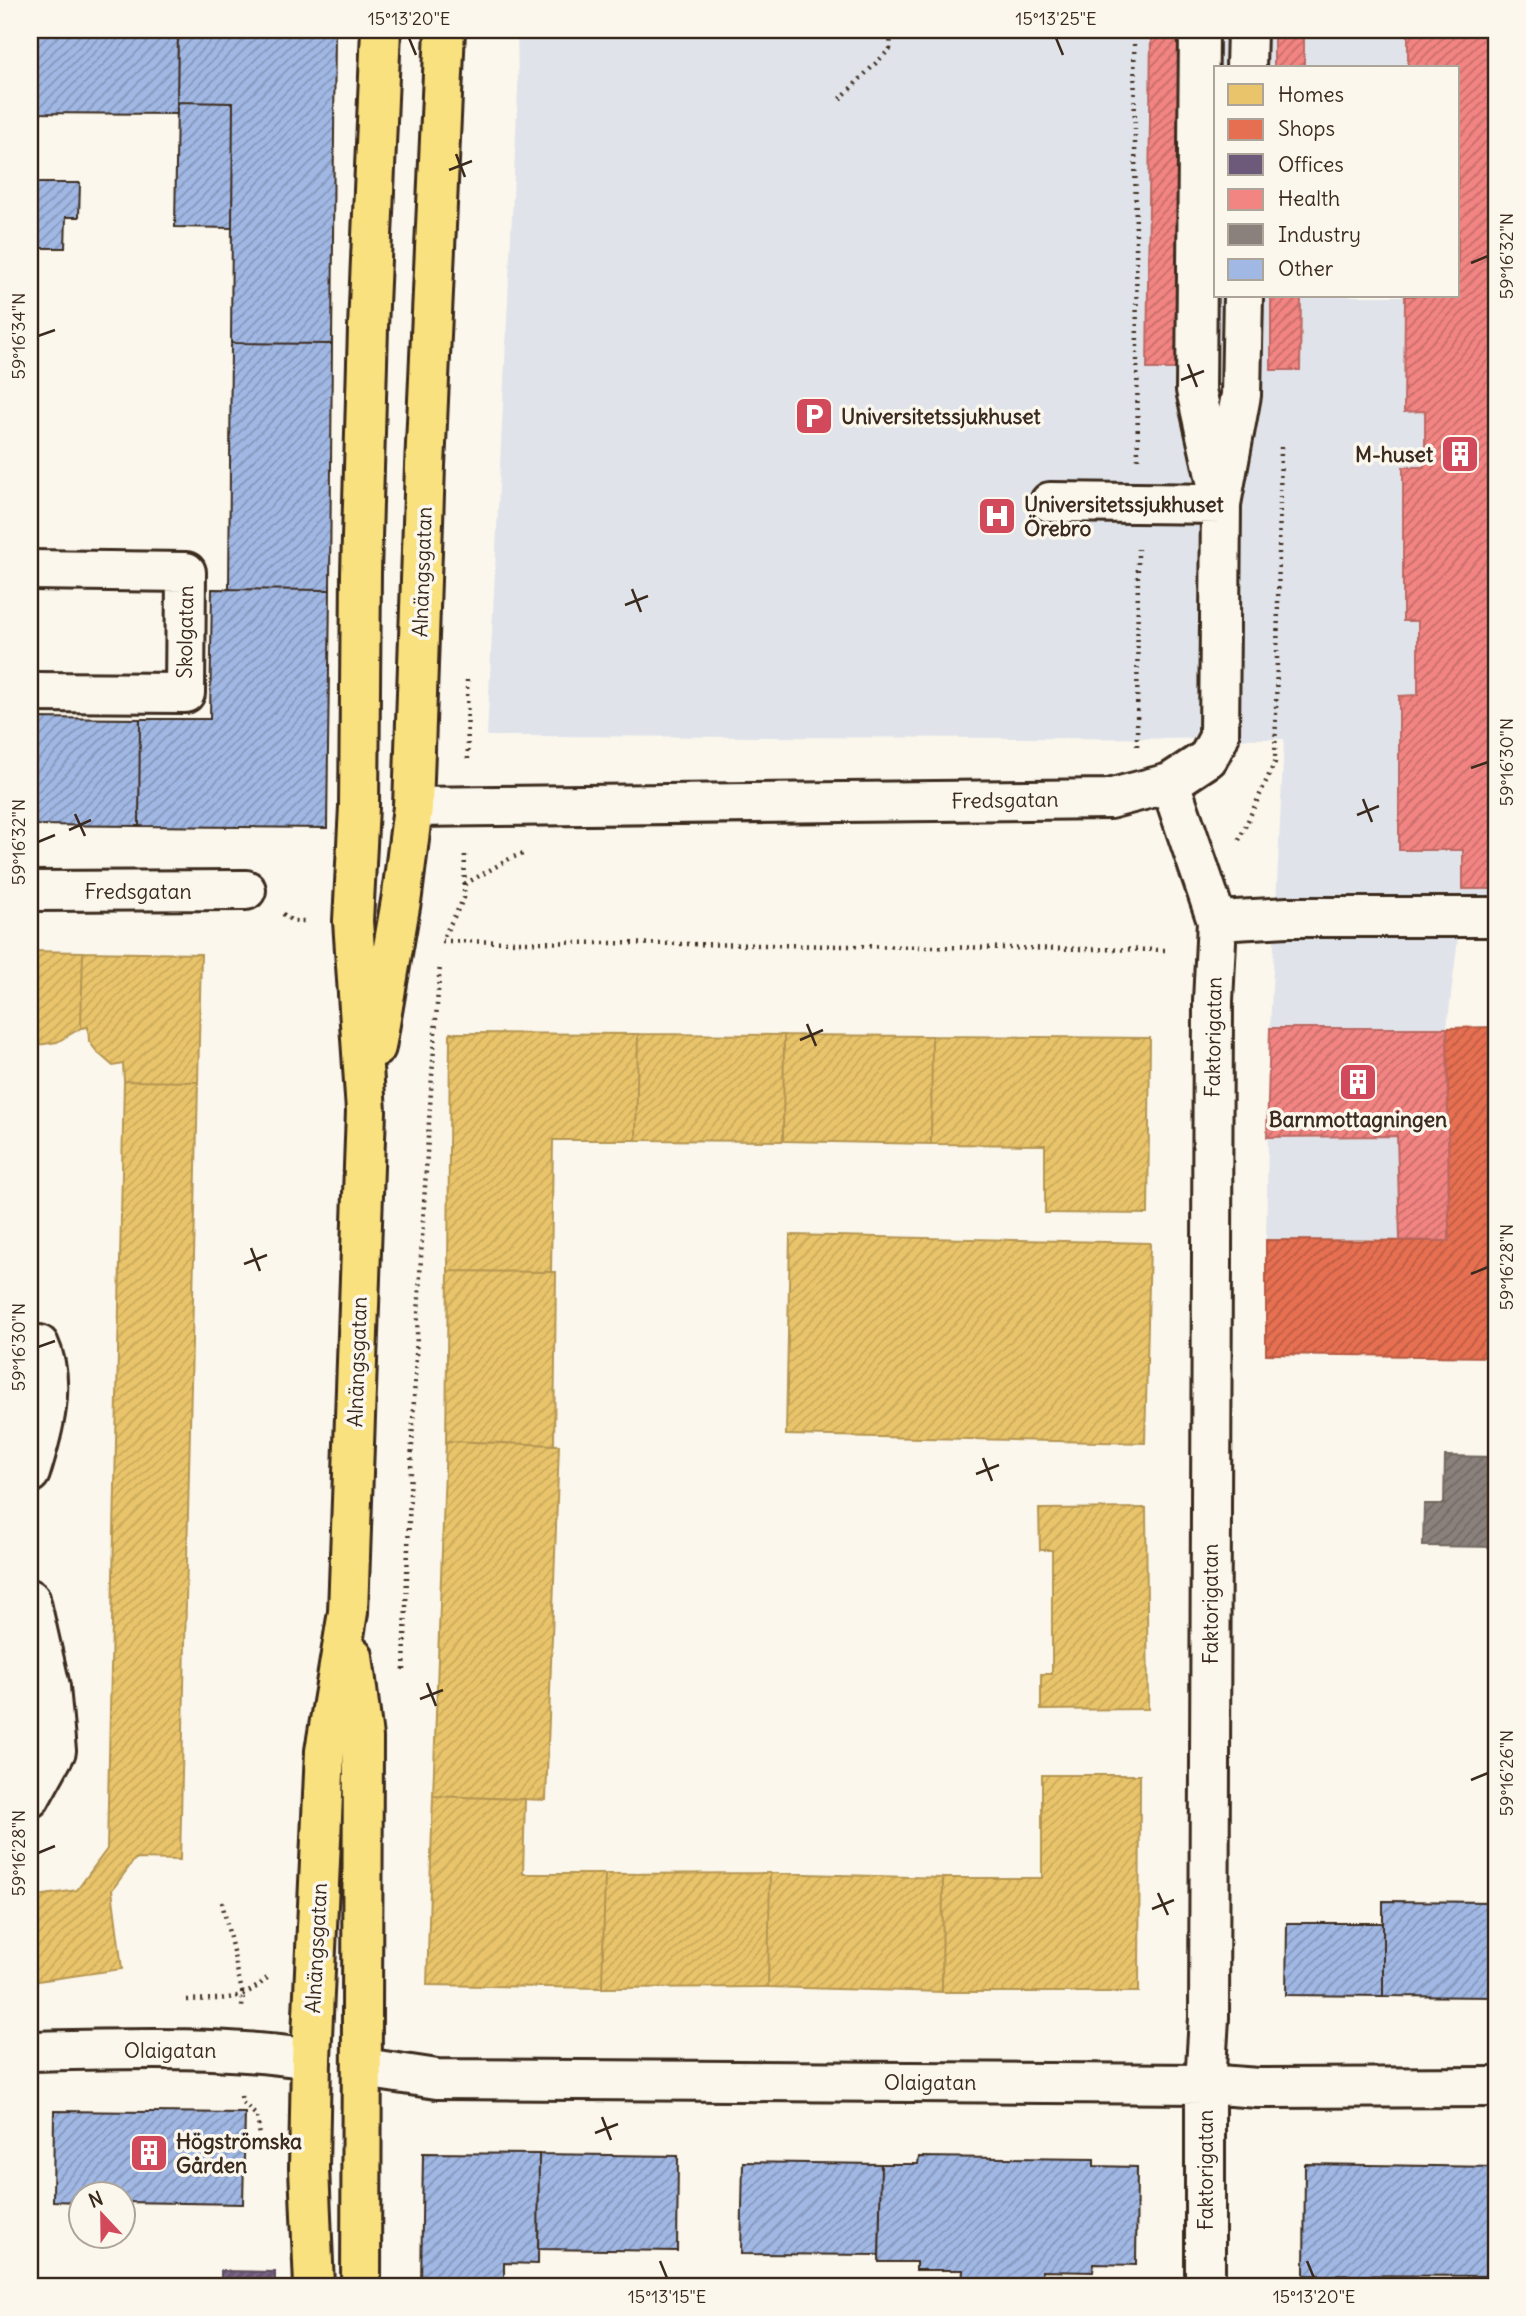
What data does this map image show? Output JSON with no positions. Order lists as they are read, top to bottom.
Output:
{
  "streets": {
    "main road": ["Alnängsgatan"],
    "street": [
      "Skolgatan",
      "Fredsgatan",
      "Faktorigatan",
      "Olaigatan"
    ]
  },
  "crossings": [
    ["Alnängsgatan", "Fredsgatan"],
    ["Alnängsgatan", "Olaigatan"],
    ["Faktorigatan", "Olaigatan"]
  ],
  "places": {
    "parking": ["Universitetssjukhuset"],
    "building": ["M-huset", "Barnmottagningen", "Högströmska Gården"],
    "hospital": ["Universitetssjukhuset Örebro"]
  },
  "legend": [
    "Homes",
    "Shops",
    "Offices",
    "Health",
    "Industry",
    "Other"
  ],
  "north": "top",
  "coordinates": [
    "15°13'20\"E",
    "15°13'25\"E",
    "59°16'32\"N",
    "59°16'34\"N",
    "59°16'30\"N",
    "59°16'28\"N",
    "59°16'26\"N",
    "15°13'15\"E"
  ]
}
